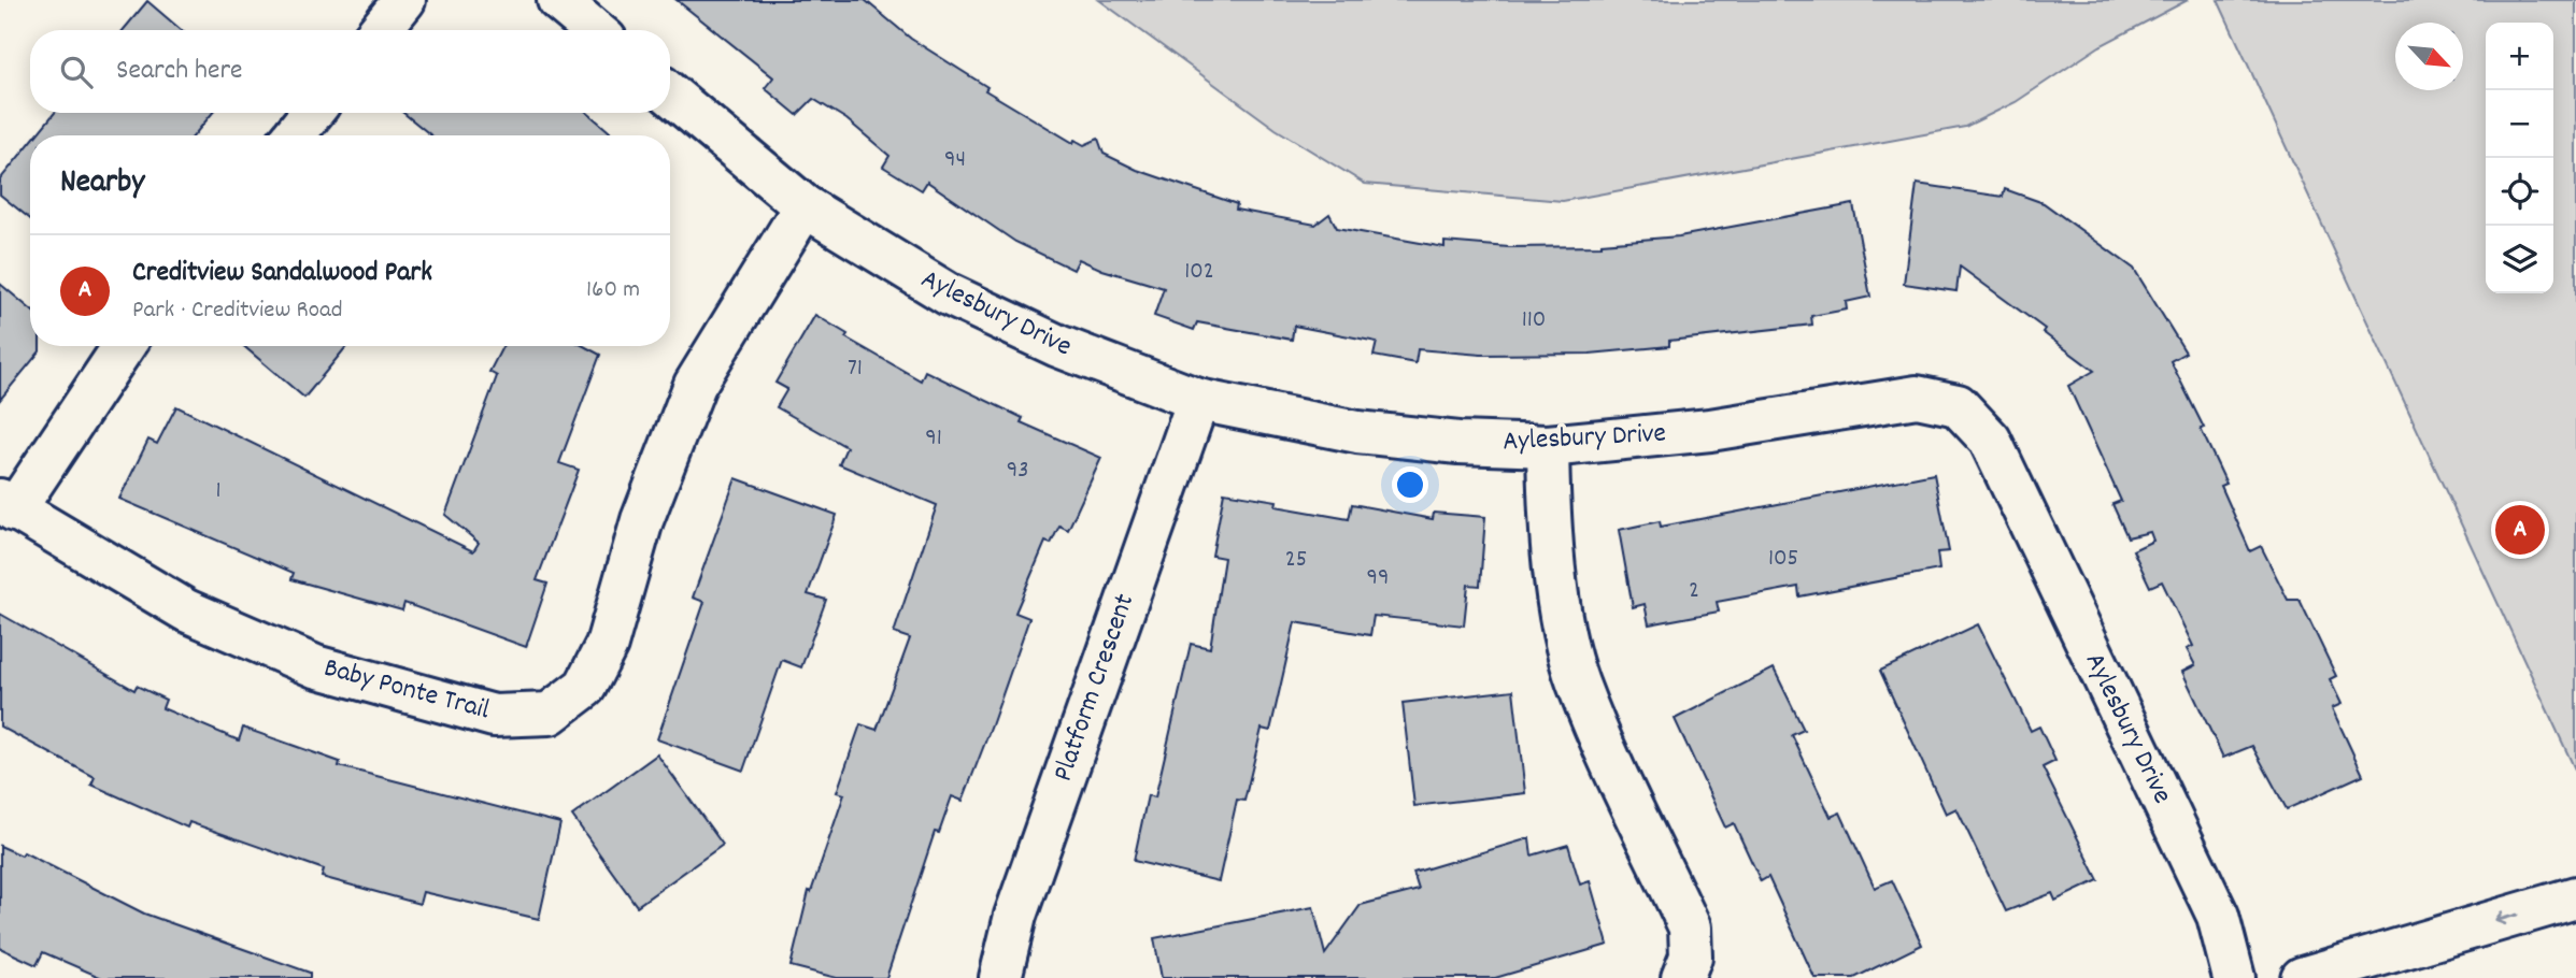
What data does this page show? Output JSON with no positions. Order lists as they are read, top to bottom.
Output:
{
  "streets": {
    "street": ["Aylesbury Drive", "Platform Crescent", "Baby Ponte Trail"]
  },
  "crossings": [
    ["Aylesbury Drive", "Platform Crescent"],
    ["Aylesbury Drive", "Baby Ponte Trail"]
  ],
  "house_numbers": [
    "94",
    "102",
    "110",
    "71",
    "91",
    "93",
    "1",
    "105",
    "25",
    "99",
    "2"
  ],
  "north": "bottom right",
  "page": {
    "map_buttons": ["+", "−"],
    "search": "Search here",
    "heading": "Nearby",
    "list": [
      {
        "mark": "A",
        "name": "Creditview Sandalwood Park",
        "note": "Park · Creditview Road",
        "value": "160 m"
      }
    ],
    "pins": "A"
  }
}
